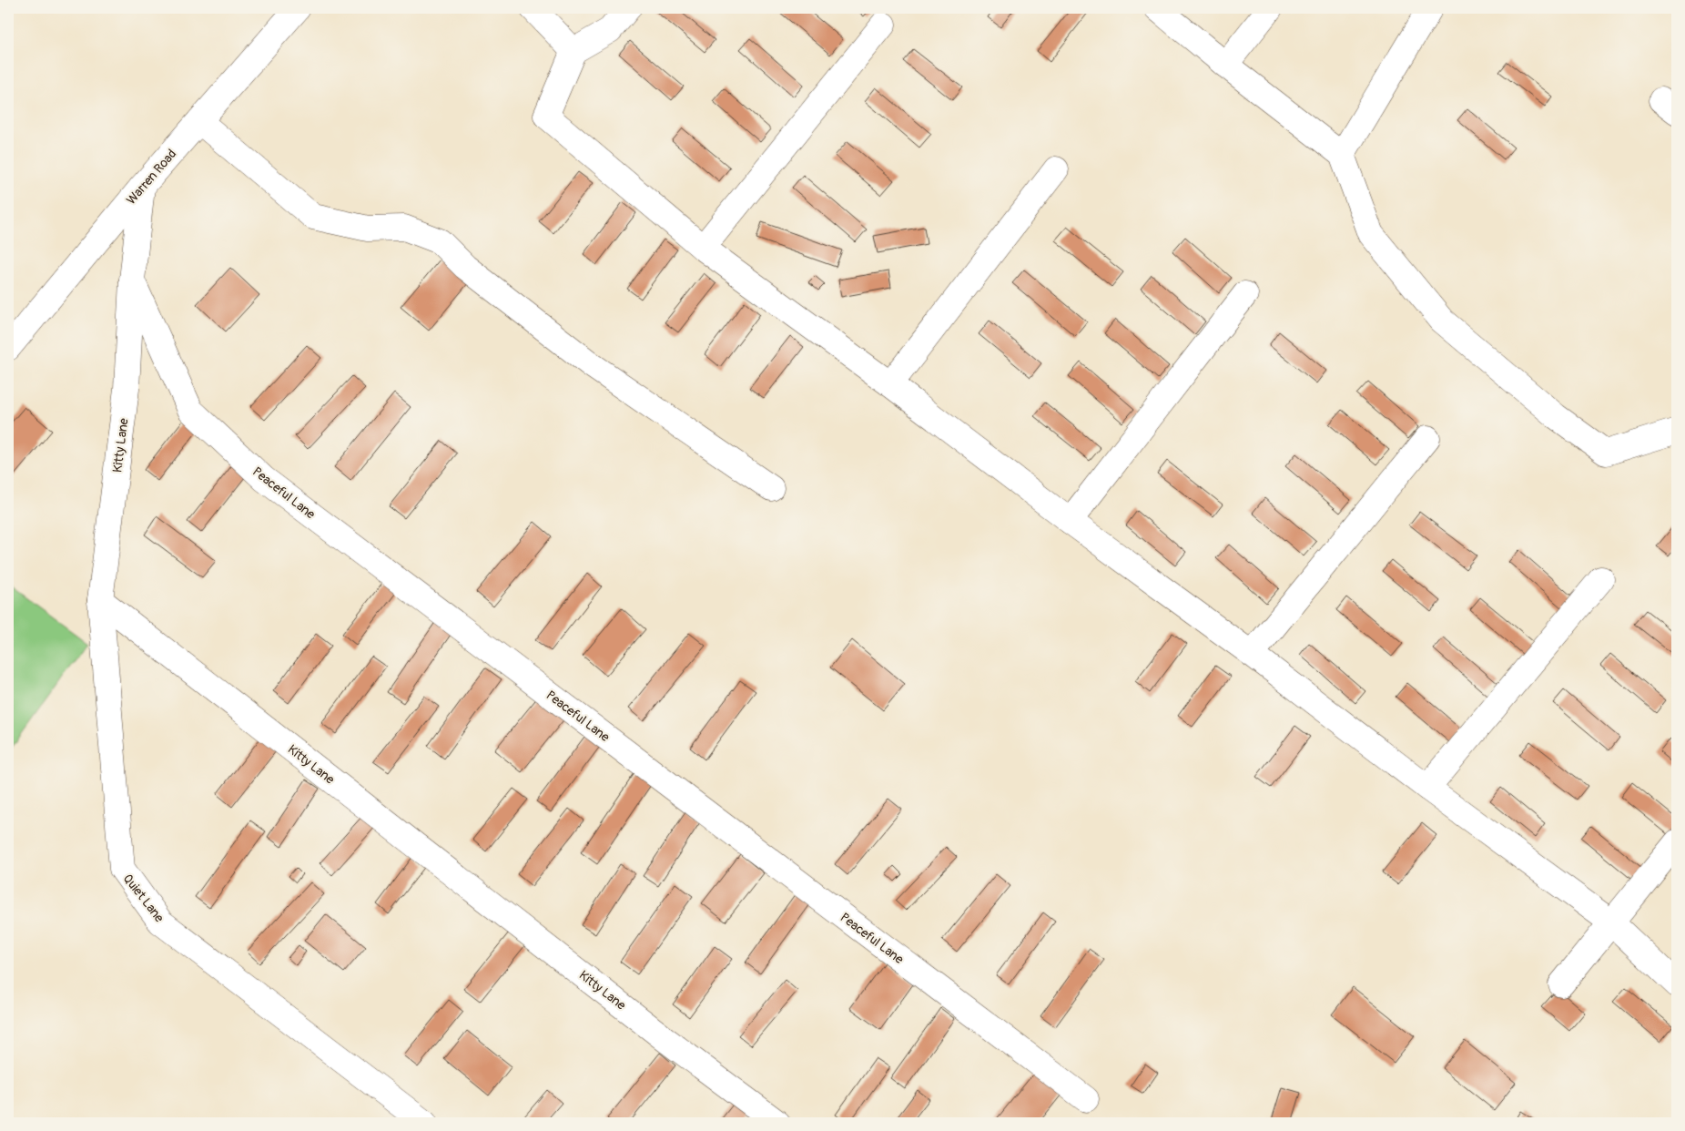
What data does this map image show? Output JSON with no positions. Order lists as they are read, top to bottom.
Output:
{
  "streets": {
    "street": [
      "Warren Road",
      "Kitty Lane",
      "Peaceful Lane",
      "Quiet Lane"
    ]
  },
  "crossings": [
    ["Warren Road", "Kitty Lane"],
    ["Kitty Lane", "Peaceful Lane"],
    ["Kitty Lane", "Quiet Lane"]
  ]
}
